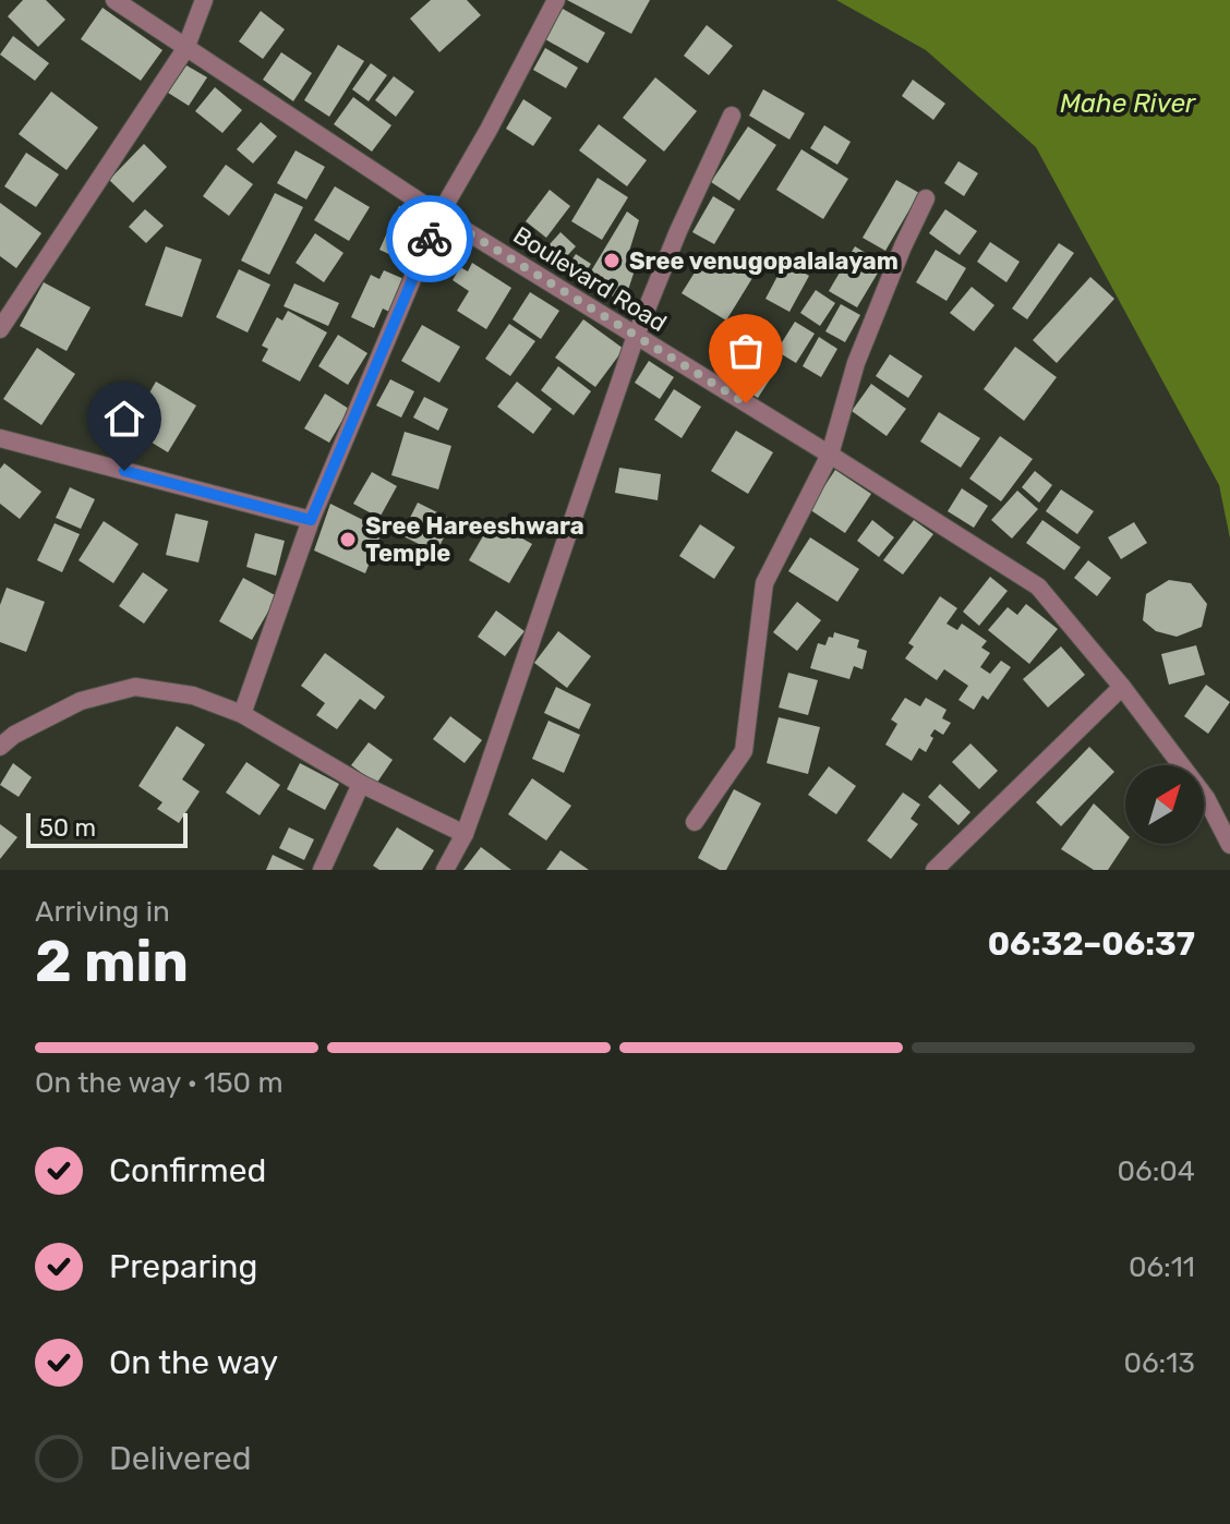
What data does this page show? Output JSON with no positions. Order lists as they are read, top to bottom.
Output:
{
  "streets": {
    "street": ["Boulevard Road"]
  },
  "water": ["Mahe River"],
  "places": ["Sree venugopalalayam", "Sree Hareeshwara Temple"],
  "scale_bar": "50 m",
  "north": "top right",
  "page": {
    "scale": "50 m",
    "heading": ["2 min", "Arriving in", "06:32–06:37"],
    "bar": "On the way · 150 m",
    "list": [
      ["Confirmed", "06:04"],
      ["Preparing", "06:11"],
      ["On the way", "06:13"],
      "Delivered"
    ]
  }
}
